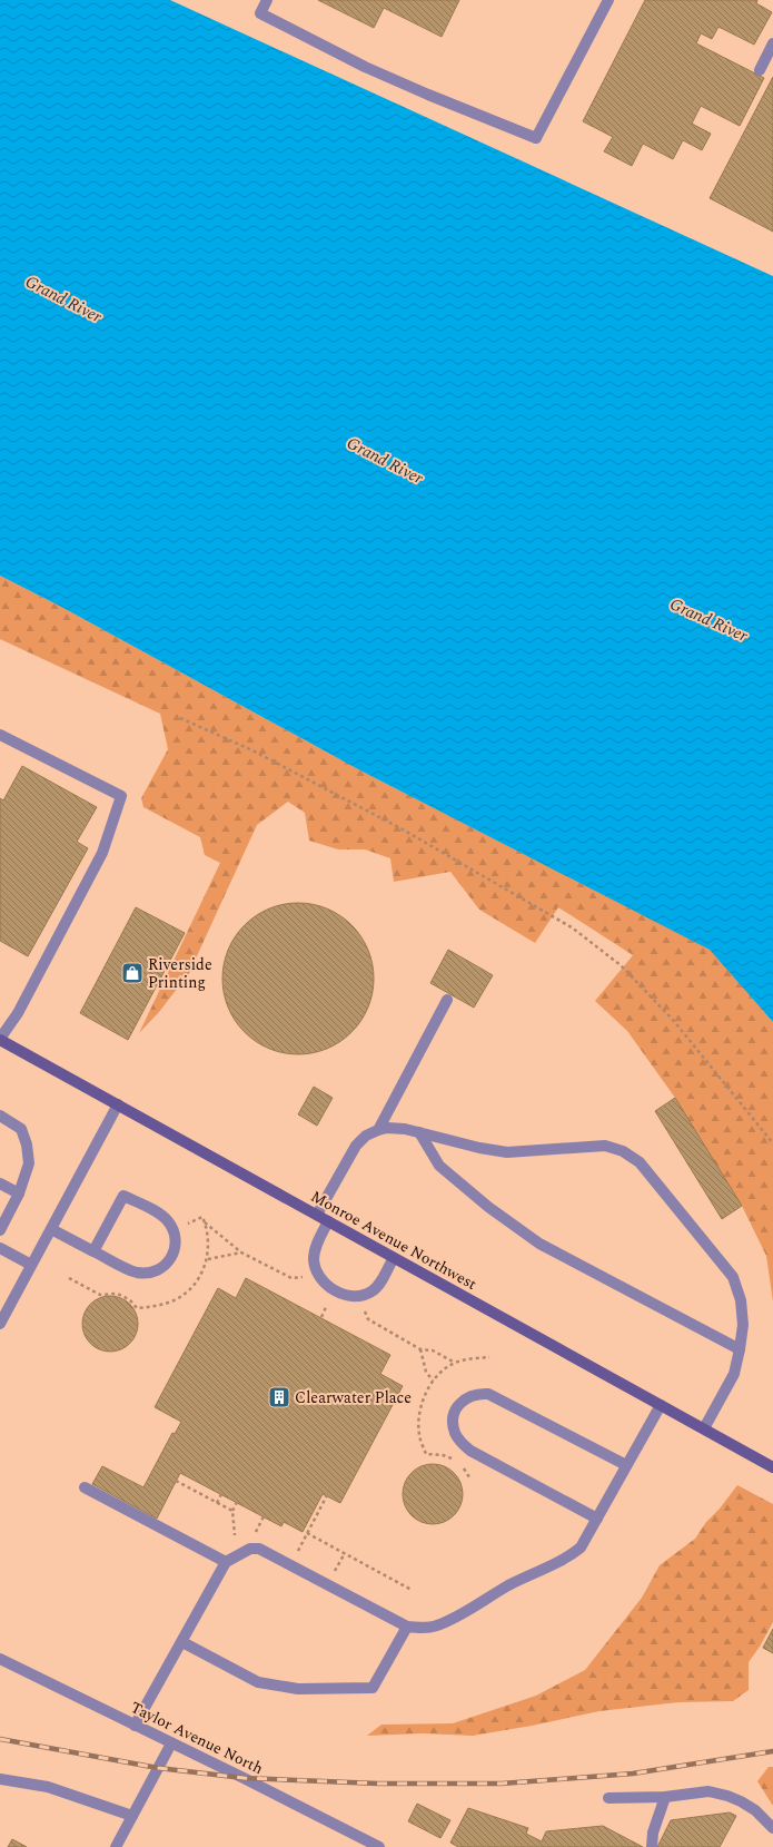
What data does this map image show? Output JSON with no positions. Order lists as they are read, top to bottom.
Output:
{
  "streets": {
    "main road": ["Monroe Avenue Northwest"],
    "street": ["Taylor Avenue North"]
  },
  "water": ["Grand River"],
  "places": {
    "shop": ["Riverside Printing"],
    "building": ["Clearwater Place"]
  }
}
